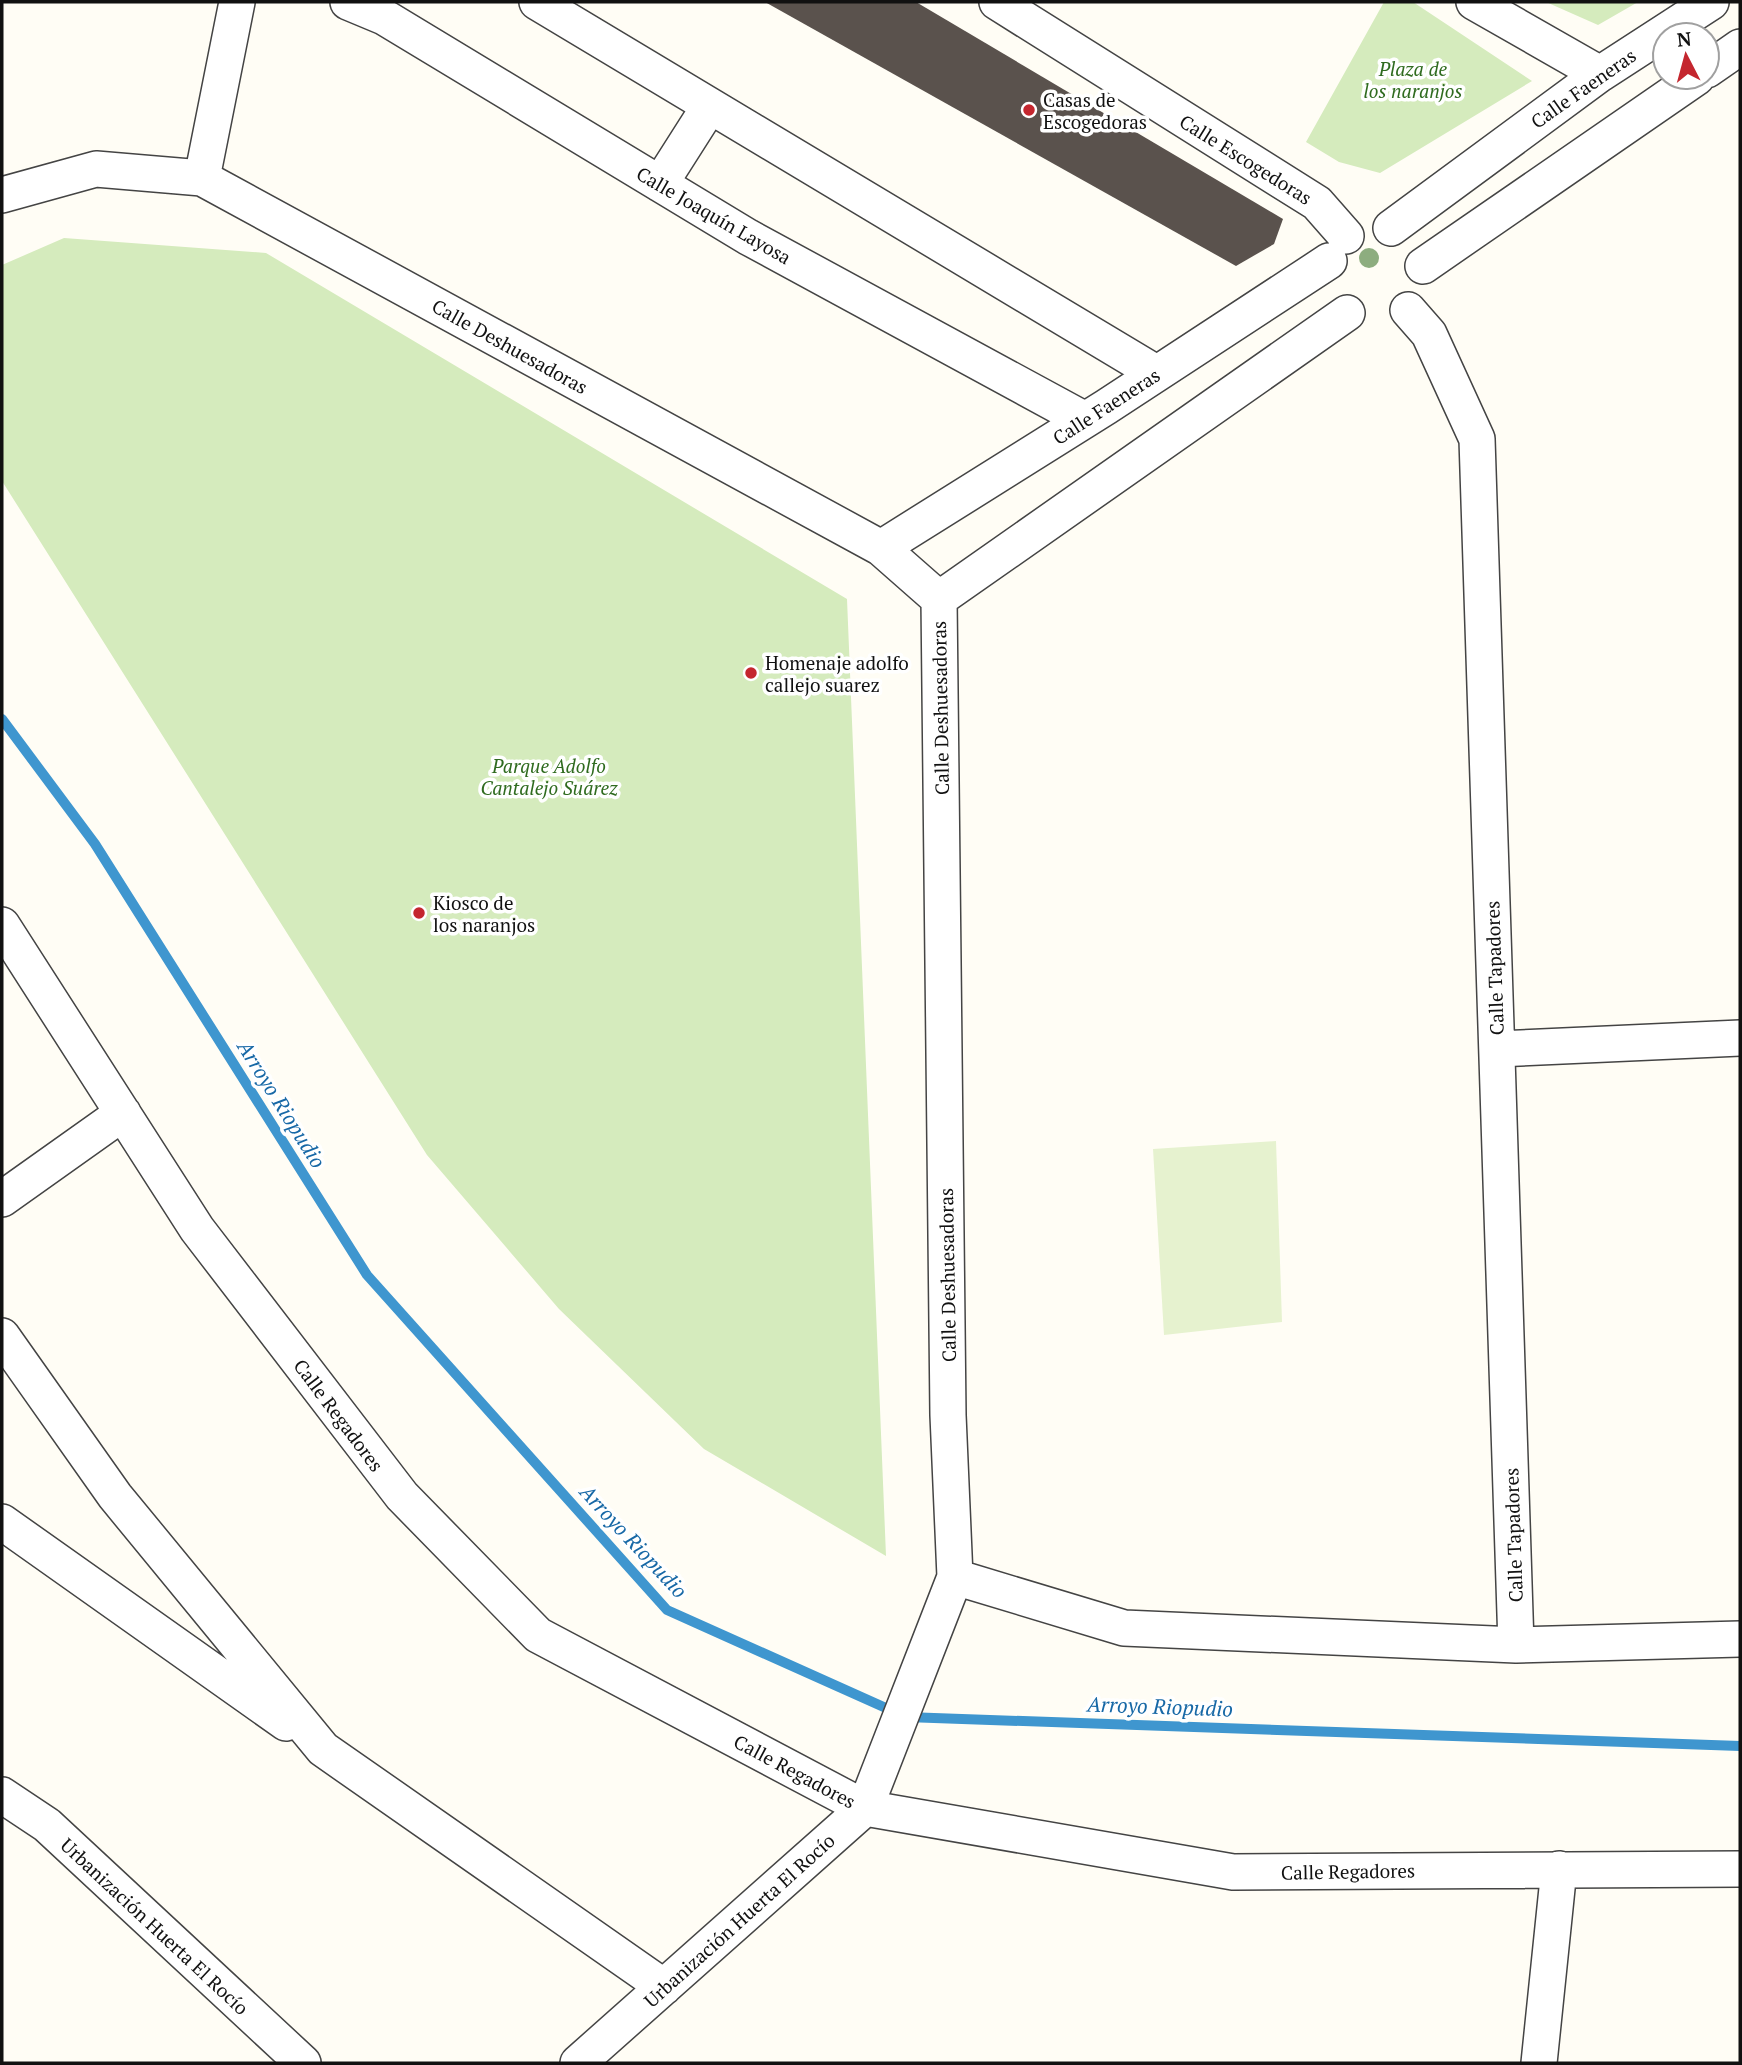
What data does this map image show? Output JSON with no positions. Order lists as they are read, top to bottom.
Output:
{
  "streets": {
    "street": [
      "Calle Faeneras",
      "Calle Escogedoras",
      "Calle Joaquín Layosa",
      "Calle Deshuesadoras",
      "Calle Tapadores",
      "Calle Regadores",
      "Urbanización Huerta El Rocío"
    ]
  },
  "crossings": [
    ["Calle Faeneras", "Calle Escogedoras"],
    ["Calle Faeneras", "Calle Joaquín Layosa"],
    ["Calle Faeneras", "Calle Deshuesadoras"],
    ["Calle Faeneras", "Calle Tapadores"],
    ["Calle Escogedoras", "Calle Tapadores"],
    ["Calle Deshuesadoras", "Urbanización Huerta El Rocío"],
    ["Calle Regadores", "Urbanización Huerta El Rocío"]
  ],
  "water": ["Arroyo Riopudio"],
  "parks": ["Plaza de los naranjos", "Parque Adolfo Cantalejo Suárez"],
  "places": ["Casas de Escogedoras", "Homenaje adolfo callejo suarez", "Kiosco de los naranjos"],
  "north": "top"
}
